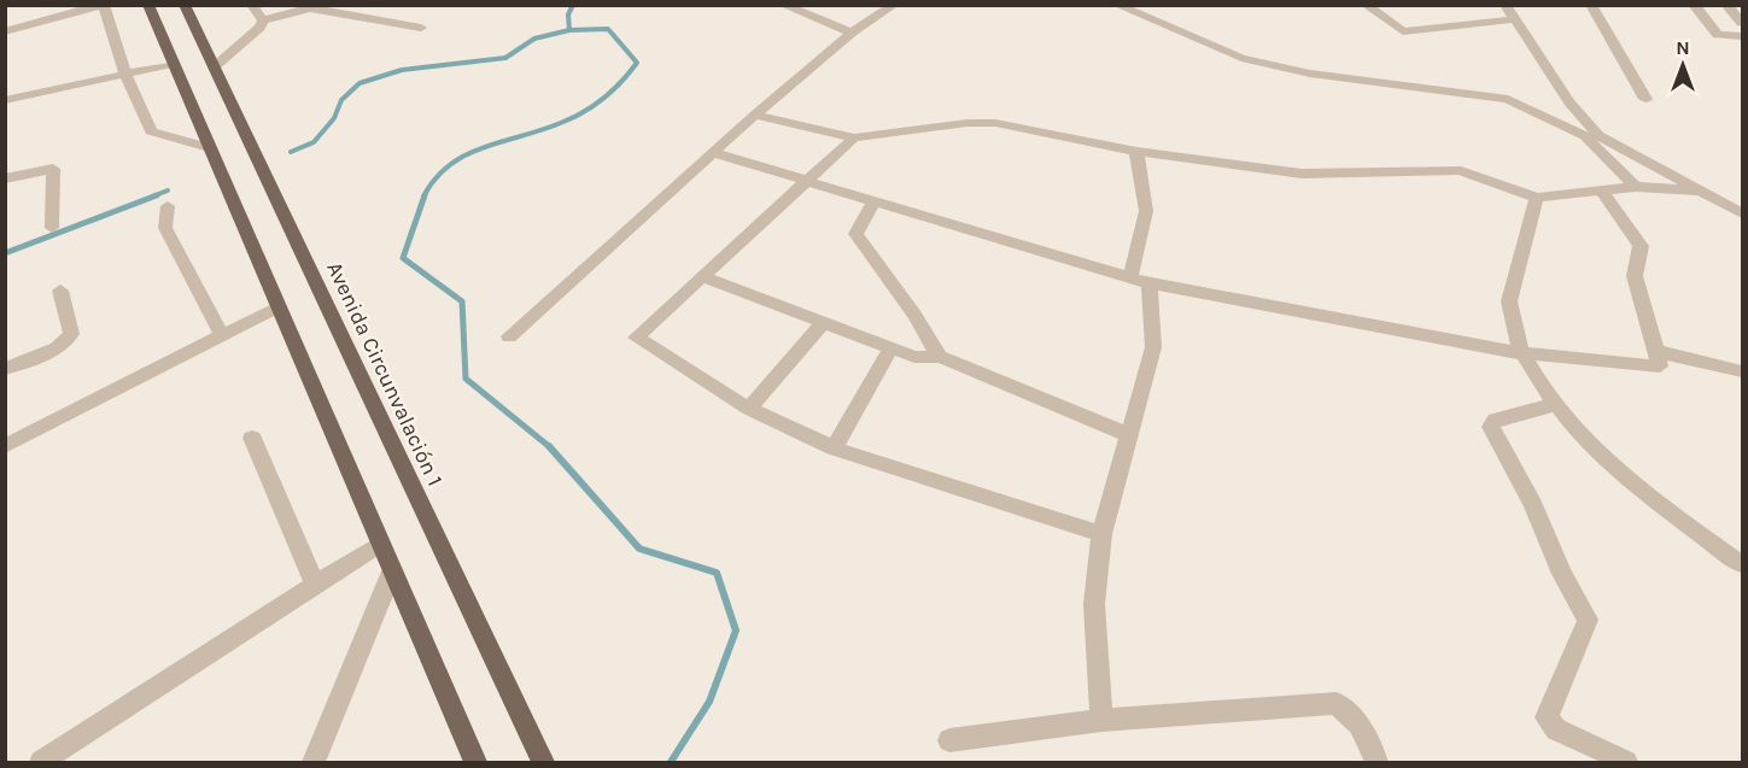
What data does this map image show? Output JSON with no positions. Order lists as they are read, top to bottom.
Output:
{
  "streets": {
    "main road": ["Avenida Circunvalación 1"]
  },
  "north": "top"
}
